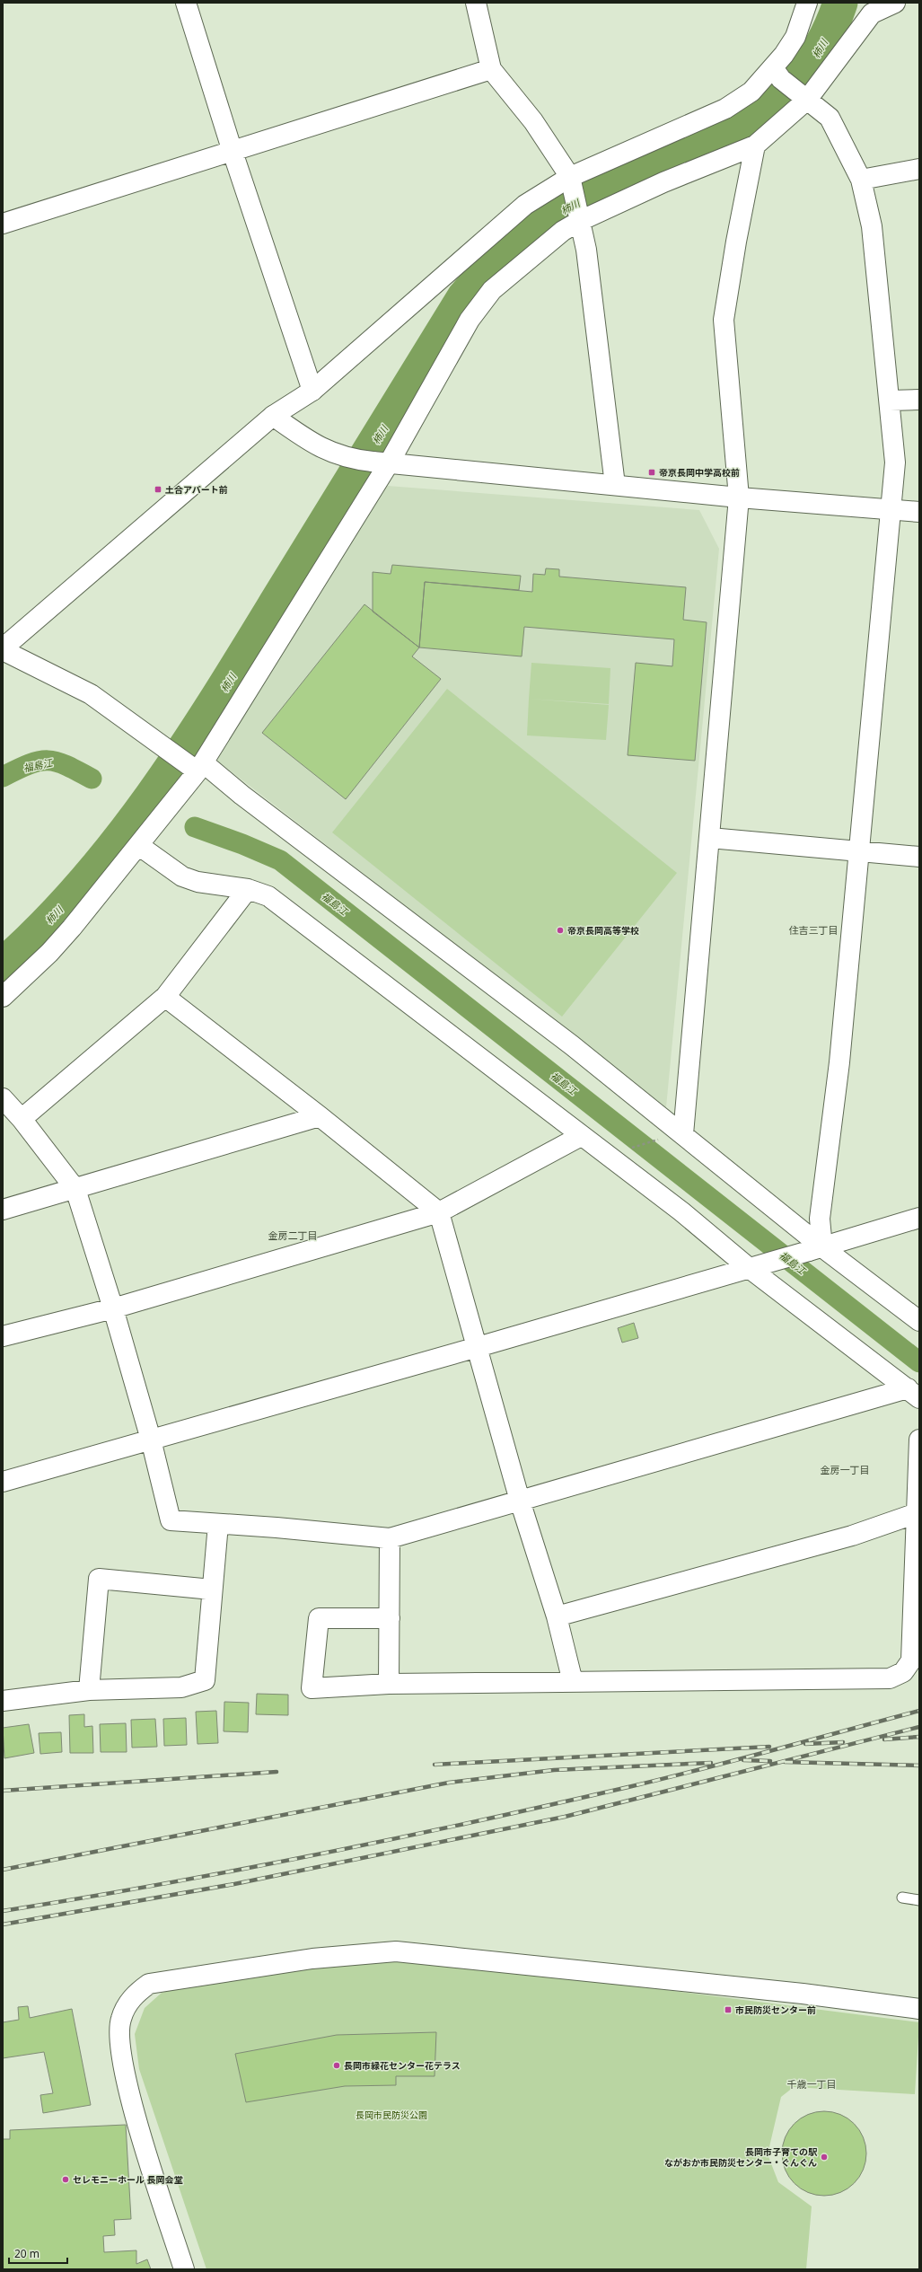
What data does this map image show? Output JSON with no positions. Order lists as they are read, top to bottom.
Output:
{
  "districts": [
    "住吉三丁目",
    "金房二丁目",
    "金房一丁目",
    "千歳一丁目"
  ],
  "water": ["柿川", "福島江"],
  "parks": ["長岡市民防災公園"],
  "places": {
    "transit": ["帝京長岡中学高校前", "土合アパート前", "市民防災センター前"],
    "other": [
      "帝京長岡高等学校",
      "長岡市緑花センター花テラス",
      "長岡市子育ての駅 ながおか市民防災センター・ぐんぐん",
      "セレモニーホール 長岡会堂"
    ]
  },
  "scale_bar": "20 m"
}
